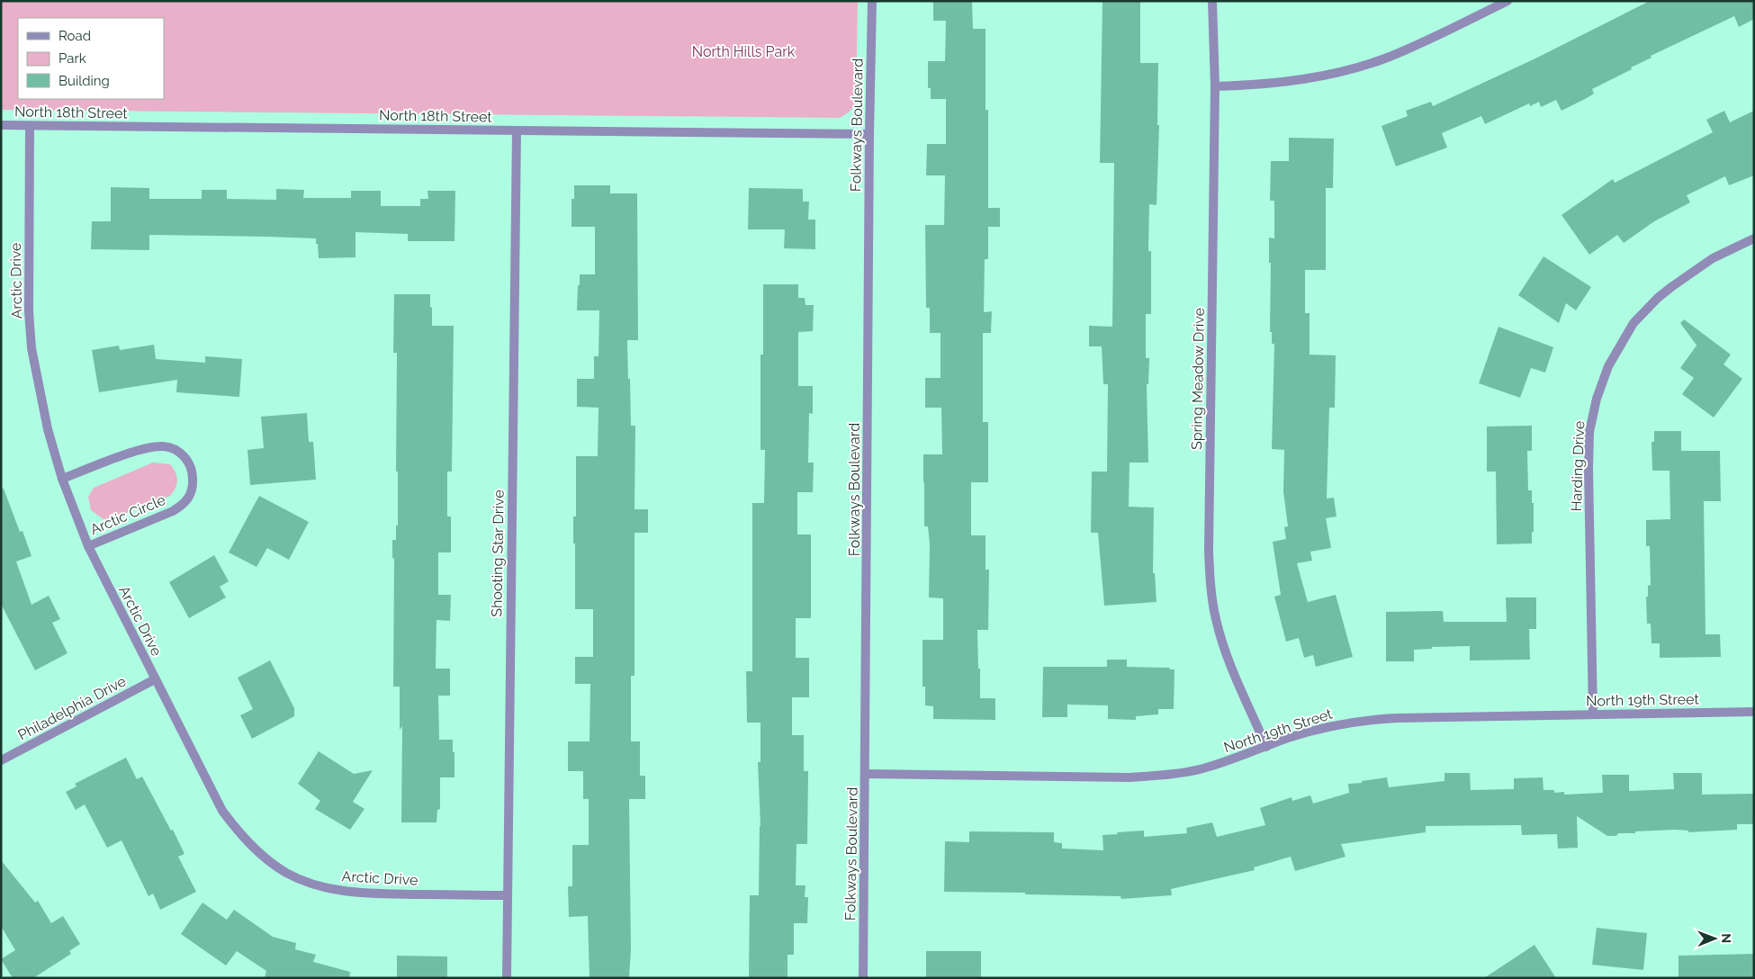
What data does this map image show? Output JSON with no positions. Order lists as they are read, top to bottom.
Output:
{
  "streets": {
    "street": [
      "North 18th Street",
      "Folkways Boulevard",
      "Arctic Drive",
      "Spring Meadow Drive",
      "Harding Drive",
      "Arctic Circle",
      "Shooting Star Drive",
      "North 19th Street",
      "Philadelphia Drive"
    ]
  },
  "crossings": [
    ["North 18th Street", "Folkways Boulevard"],
    ["North 18th Street", "Arctic Drive"],
    ["North 18th Street", "Shooting Star Drive"],
    ["Folkways Boulevard", "North 19th Street"],
    ["Arctic Drive", "Arctic Circle"],
    ["Arctic Drive", "Shooting Star Drive"],
    ["Arctic Drive", "Philadelphia Drive"],
    ["Spring Meadow Drive", "North 19th Street"],
    ["Harding Drive", "North 19th Street"]
  ],
  "parks": ["North Hills Park"],
  "legend": ["Road", "Park", "Building"],
  "north": "right"
}
